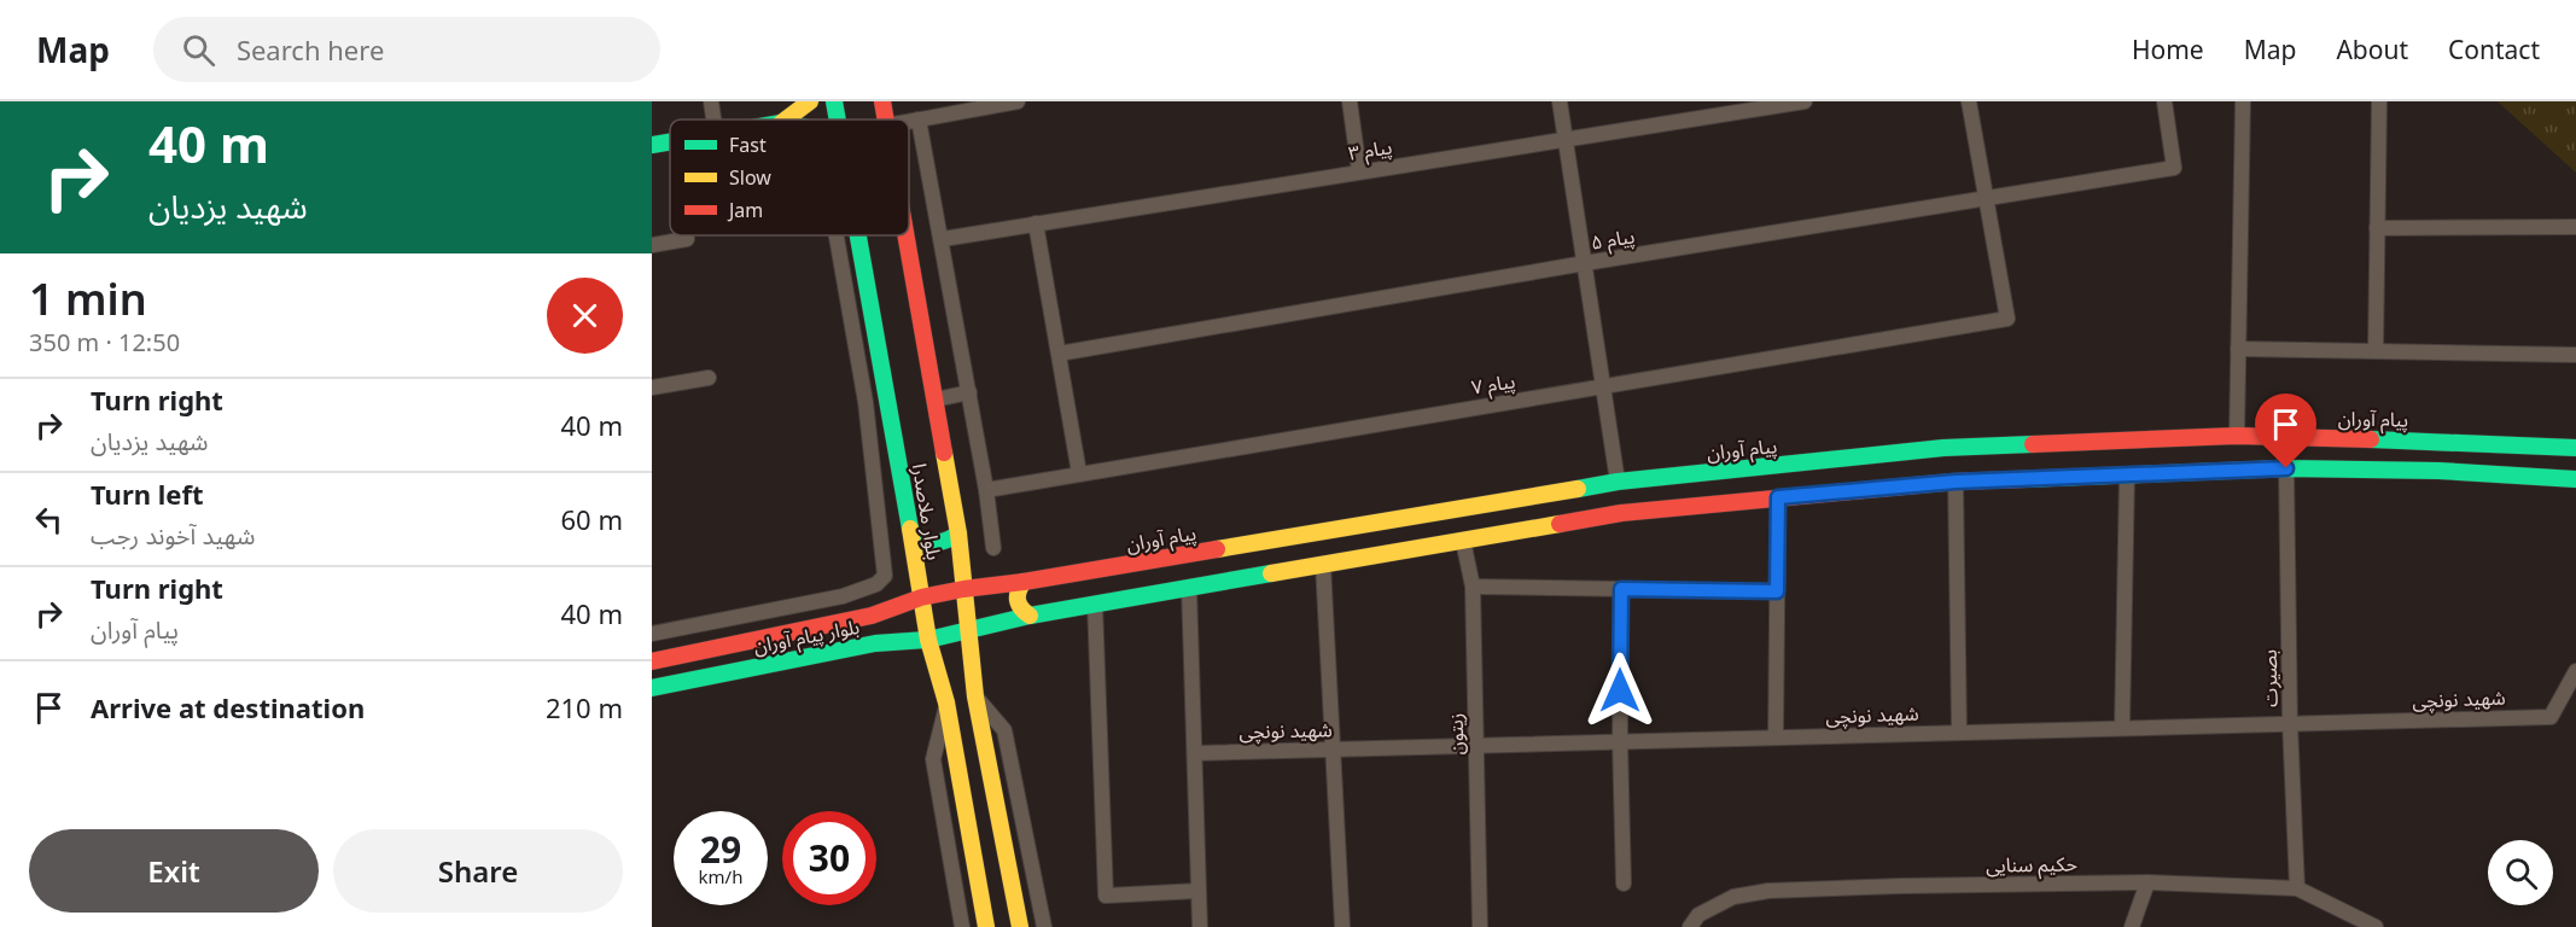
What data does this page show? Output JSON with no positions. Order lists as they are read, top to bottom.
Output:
{
  "streets": {
    "main road": ["پیام آوران", "بلوار ملاصدرا", "بلوار پیام آوران"],
    "street": [
      "پیام ۳",
      "پیام ۵",
      "پیام ۷",
      "بصیرت",
      "شهید نونچی",
      "زیتون",
      "حکیم سنایی"
    ]
  },
  "crossings": [
    ["پیام ۵", "پیام ۷"],
    ["پیام آوران", "بلوار ملاصدرا"],
    ["پیام آوران", "بلوار پیام آوران"],
    ["پیام آوران", "بصیرت"],
    ["پیام آوران", "زیتون"],
    ["بلوار ملاصدرا", "بلوار پیام آوران"],
    ["بصیرت", "شهید نونچی"],
    ["بصیرت", "حکیم سنایی"],
    ["شهید نونچی", "زیتون"]
  ],
  "legend": ["Fast", "Slow", "Jam"],
  "page": {
    "header": "Map",
    "search": "Search here",
    "nav": [
      "Home",
      "Map",
      "About",
      "Contact"
    ],
    "turn": ["40 m", "شهید یزدیان"],
    "heading": ["1 min", "350 m · 12:50"],
    "list": [
      {
        "name": "Turn right",
        "note": "شهید یزدیان",
        "value": "40 m"
      },
      {
        "name": "Turn left",
        "note": "شهید آخوند رجب",
        "value": "60 m"
      },
      {
        "name": "Turn right",
        "note": "پیام آوران",
        "value": "40 m"
      },
      {
        "name": "Arrive at destination",
        "value": "210 m"
      }
    ],
    "speed": "29 km/h",
    "limit": "30",
    "buttons": ["Exit", "Share"]
  }
}
